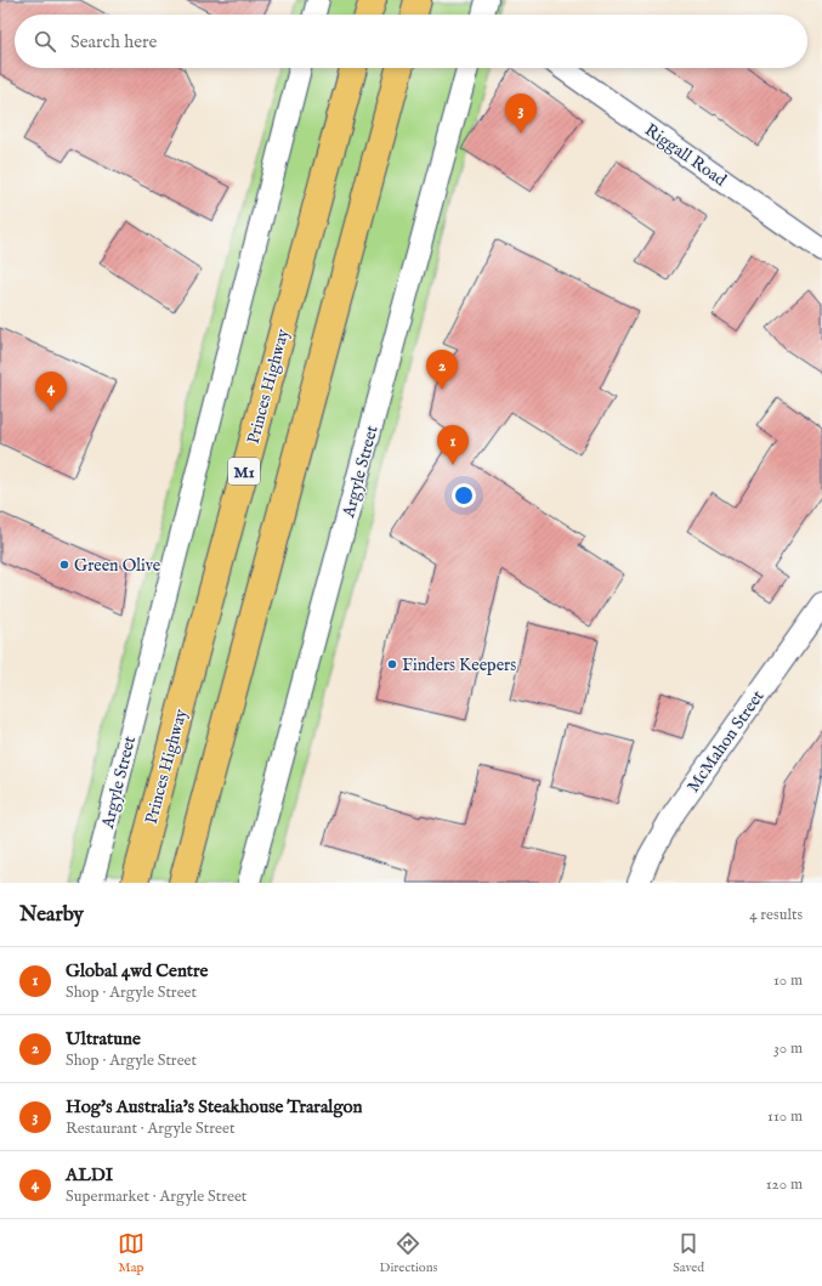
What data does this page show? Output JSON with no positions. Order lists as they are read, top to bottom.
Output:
{
  "streets": {
    "highway": ["Princes Highway", "M1"],
    "street": ["Riggall Road", "Argyle Street", "McMahon Street"]
  },
  "places": ["Green Olive", "Finders Keepers"],
  "page": {
    "search": "Search here",
    "pins": [
      "3",
      "2",
      "4",
      "1"
    ],
    "heading": ["Nearby", "4 results"],
    "list": [
      {
        "mark": "1",
        "name": "Global 4wd Centre",
        "note": "Shop · Argyle Street",
        "value": "10 m"
      },
      {
        "mark": "2",
        "name": "Ultratune",
        "note": "Shop · Argyle Street",
        "value": "30 m"
      },
      {
        "mark": "3",
        "name": "Hog's Australia's Steakhouse Traralgon",
        "note": "Restaurant · Argyle Street",
        "value": "110 m"
      },
      {
        "mark": "4",
        "name": "ALDI",
        "note": "Supermarket · Argyle Street",
        "value": "120 m"
      }
    ],
    "nav": ["Map", "Directions", "Saved"]
  }
}
